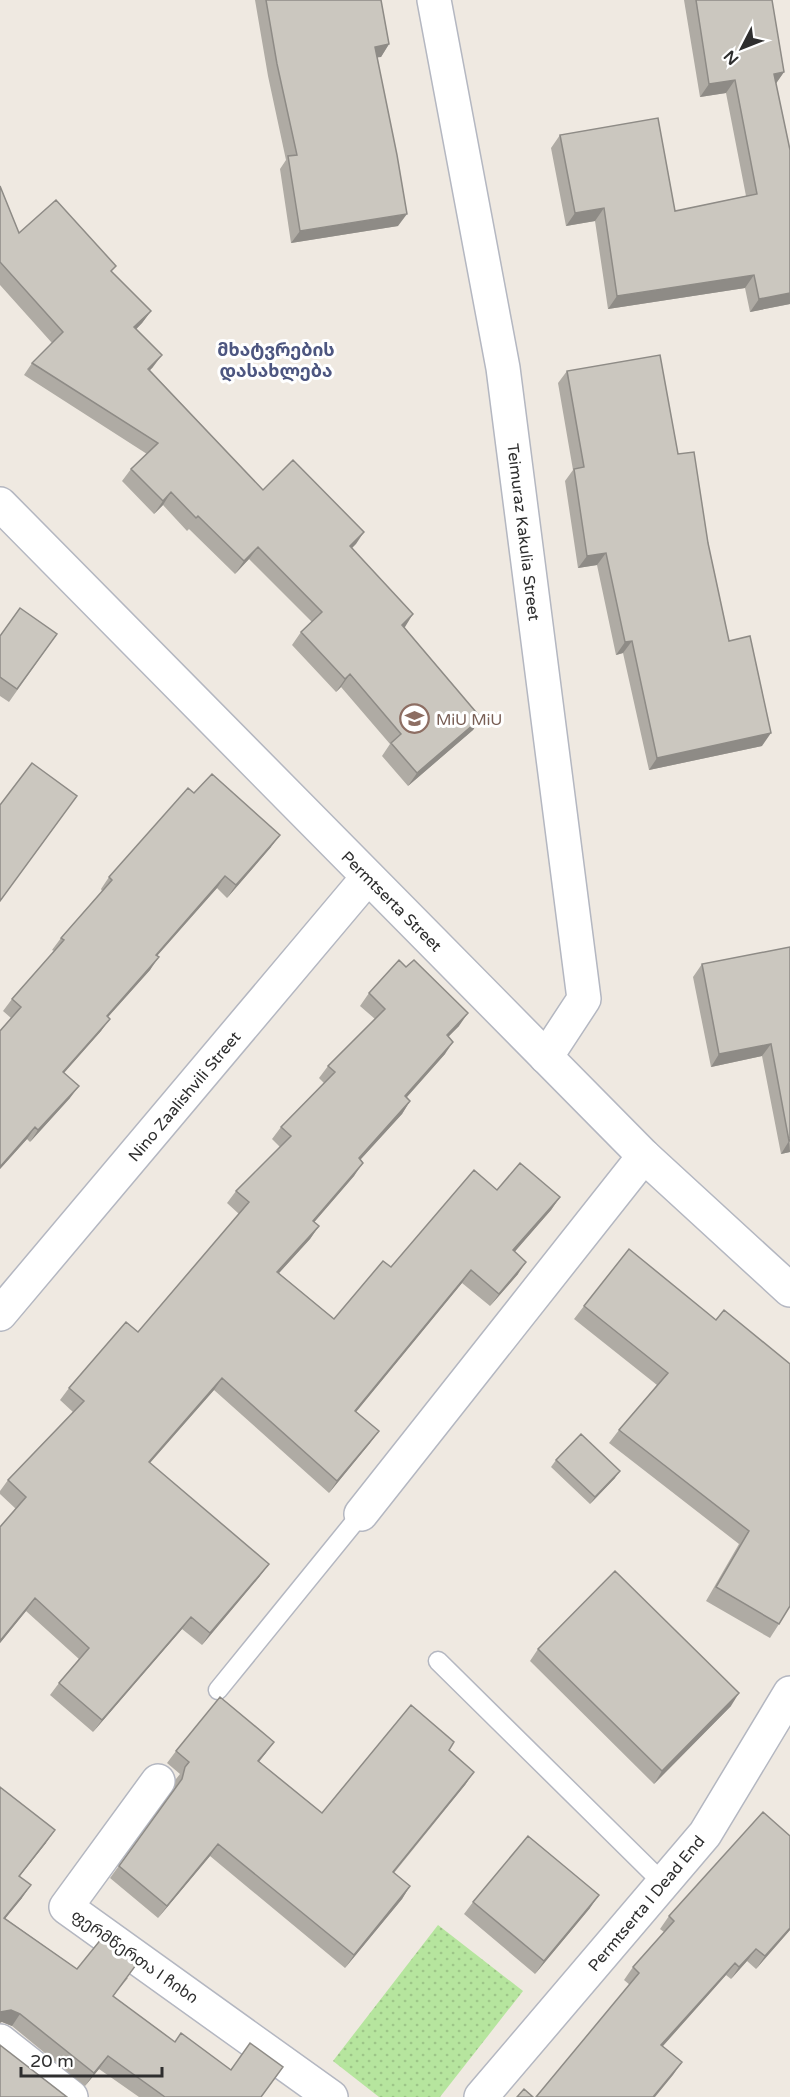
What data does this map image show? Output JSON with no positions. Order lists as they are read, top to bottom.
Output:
{
  "streets": {
    "street": [
      "Teimuraz Kakulia Street",
      "Permtserta Street",
      "Nino Zaalishvili Street",
      "Permtserta I Dead End",
      "ფერმწერთა I ჩიხი"
    ]
  },
  "crossings": [
    ["Teimuraz Kakulia Street", "Permtserta Street"],
    ["Permtserta Street", "Nino Zaalishvili Street"]
  ],
  "districts": ["მხატვრების დასახლება"],
  "places": {
    "school or university": ["MiU MiU"]
  },
  "scale_bar": "20 m",
  "north": "bottom left"
}
